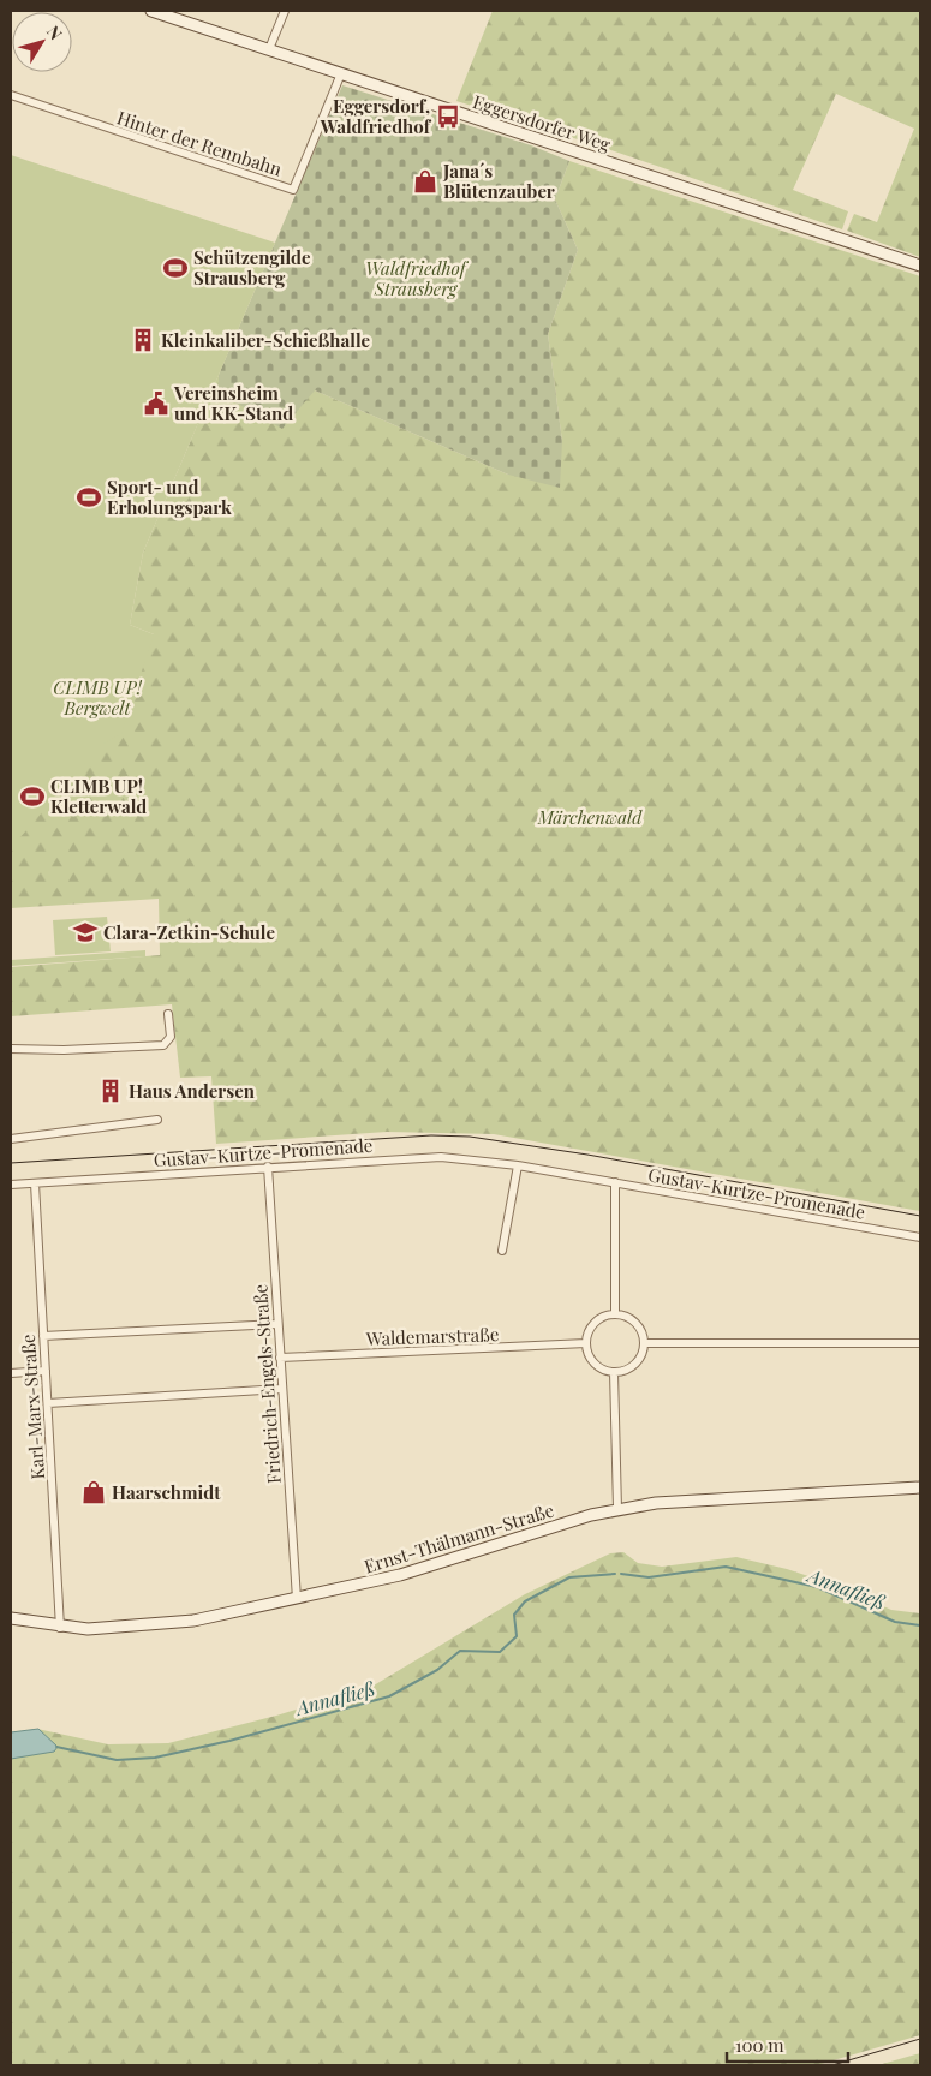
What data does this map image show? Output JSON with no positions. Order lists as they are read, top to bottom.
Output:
{
  "streets": {
    "main road": ["Eggersdorfer Weg", "Ernst-Thälmann-Straße"],
    "street": [
      "Hinter der Rennbahn",
      "Gustav-Kurtze-Promenade",
      "Waldemarstraße",
      "Friedrich-Engels-Straße",
      "Karl-Marx-Straße"
    ]
  },
  "crossings": [
    ["Eggersdorfer Weg", "Hinter der Rennbahn"],
    ["Gustav-Kurtze-Promenade", "Friedrich-Engels-Straße"],
    ["Gustav-Kurtze-Promenade", "Karl-Marx-Straße"],
    ["Waldemarstraße", "Friedrich-Engels-Straße"],
    ["Friedrich-Engels-Straße", "Ernst-Thälmann-Straße"],
    ["Karl-Marx-Straße", "Ernst-Thälmann-Straße"]
  ],
  "water": ["Annafließ"],
  "parks": ["Waldfriedhof Strausberg", "CLIMB UP! Bergwelt", "Märchenwald"],
  "places": {
    "bus stop": ["Eggersdorf, Waldfriedhof"],
    "shop": ["Jana´s Blütenzauber", "Haarschmidt"],
    "sports": ["Schützengilde Strausberg", "Sport- und Erholungspark", "CLIMB UP! Kletterwald"],
    "building": ["Kleinkaliber-Schießhalle", "Haus Andersen"],
    "public building": ["Vereinsheim und KK-Stand"],
    "school or university": ["Clara-Zetkin-Schule"]
  },
  "scale_bar": "100 m",
  "north": "top right"
}
